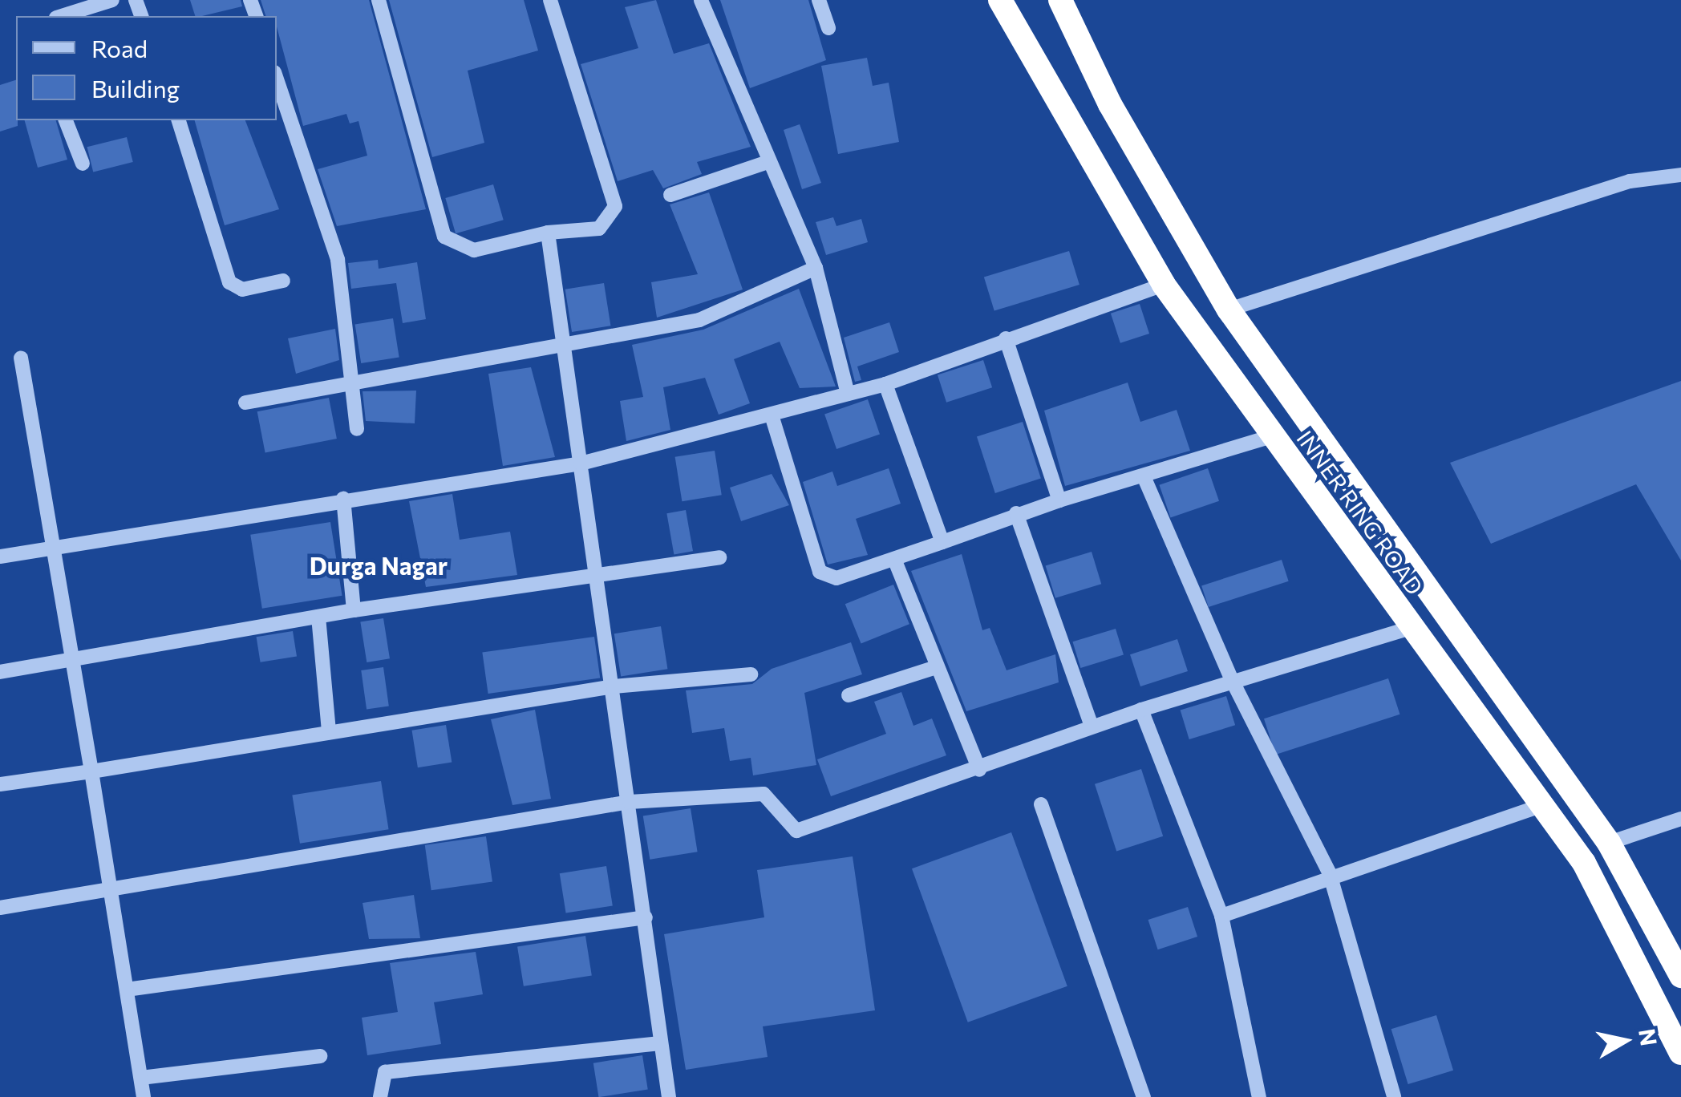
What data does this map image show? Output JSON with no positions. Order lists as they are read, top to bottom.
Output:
{
  "streets": {
    "highway": ["INNER RING ROAD"]
  },
  "districts": ["Durga Nagar"],
  "legend": ["Road", "Building"],
  "north": "right"
}
